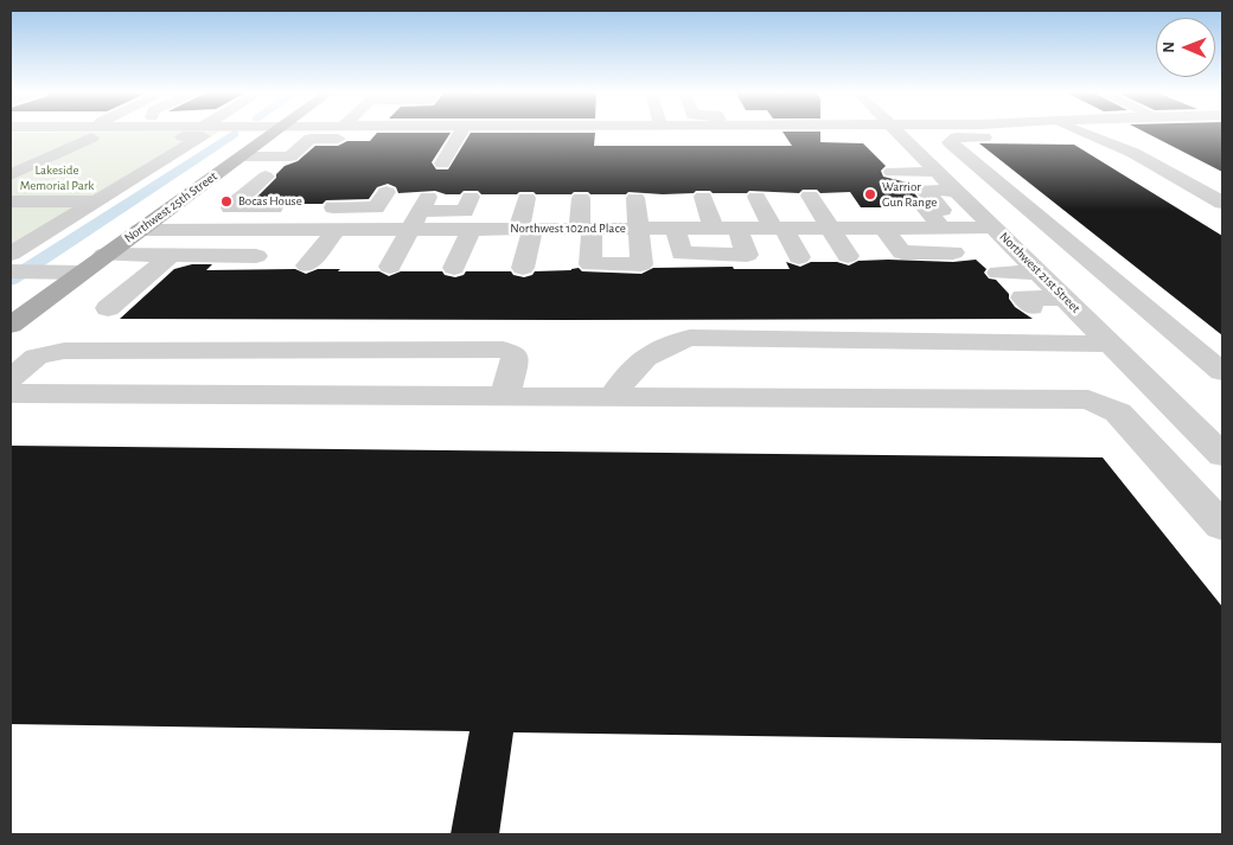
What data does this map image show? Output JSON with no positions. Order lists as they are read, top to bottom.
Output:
{
  "streets": {
    "main road": ["Northwest 25th Street"],
    "street": ["Northwest 102nd Place", "Northwest 21st Street"]
  },
  "crossings": [
    ["Northwest 25th Street", "Northwest 102nd Place"],
    ["Northwest 102nd Place", "Northwest 21st Street"]
  ],
  "parks": ["Lakeside Memorial Park"],
  "places": ["Warrior Gun Range", "Bocas House"],
  "north": "left"
}
